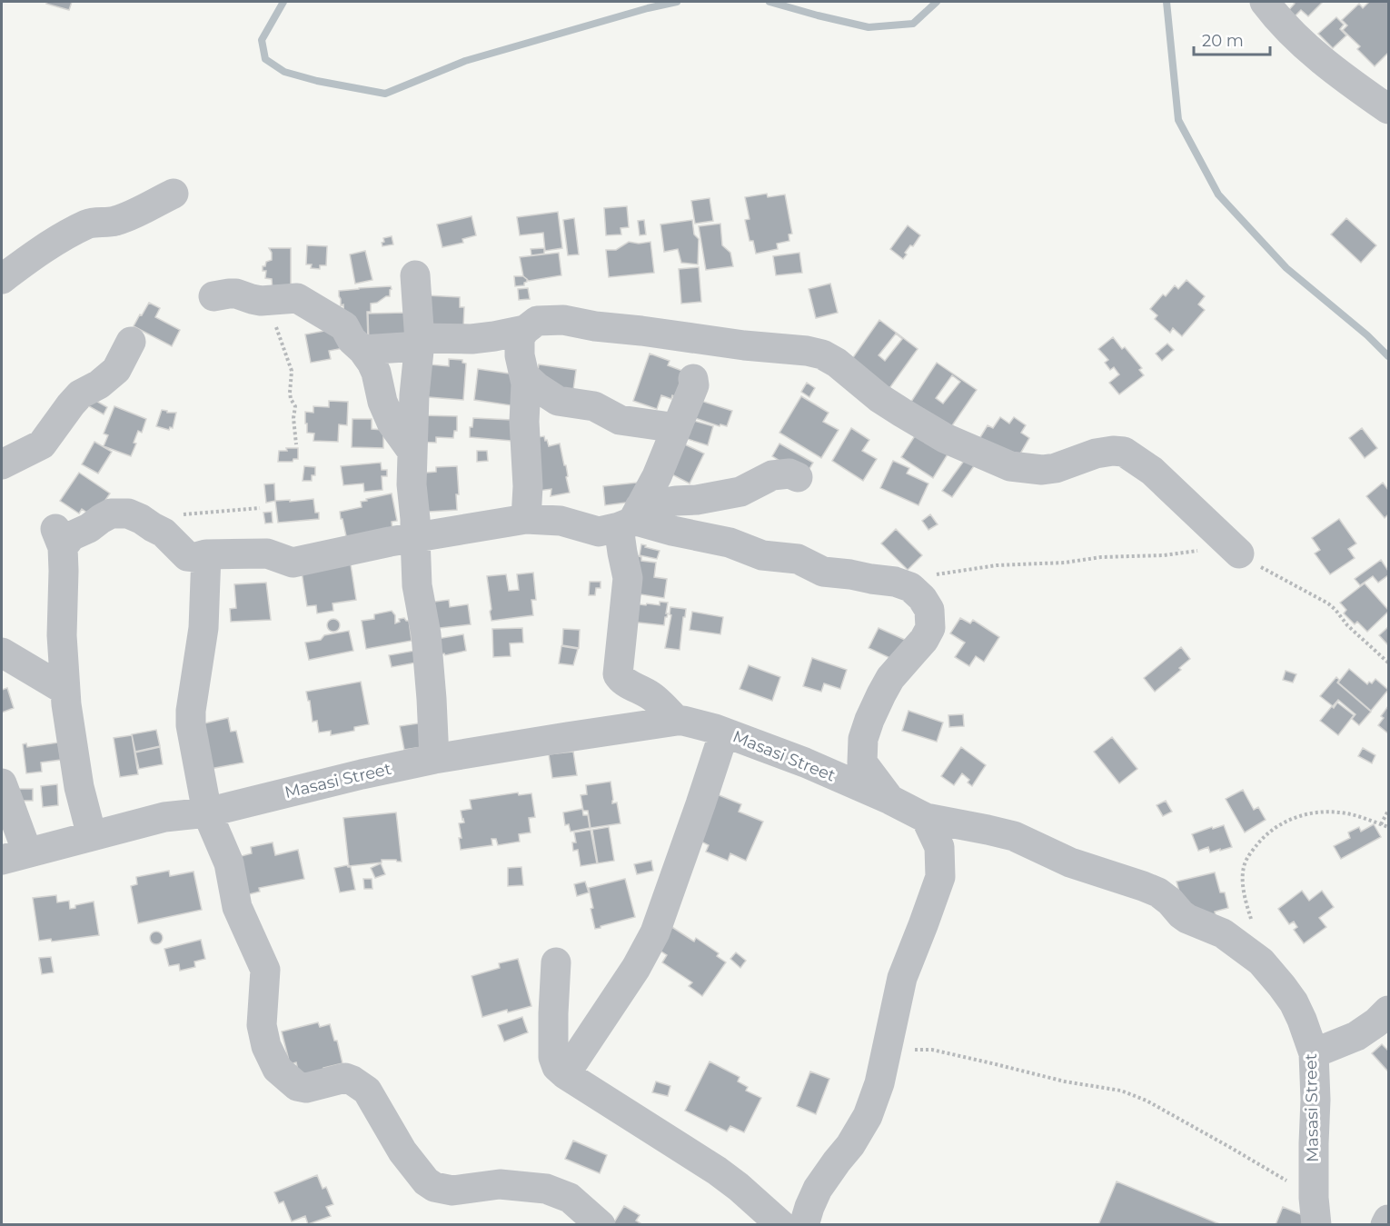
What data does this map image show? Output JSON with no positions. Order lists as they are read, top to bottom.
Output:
{
  "streets": {
    "street": ["Masasi Street"]
  },
  "scale_bar": "20 m"
}
